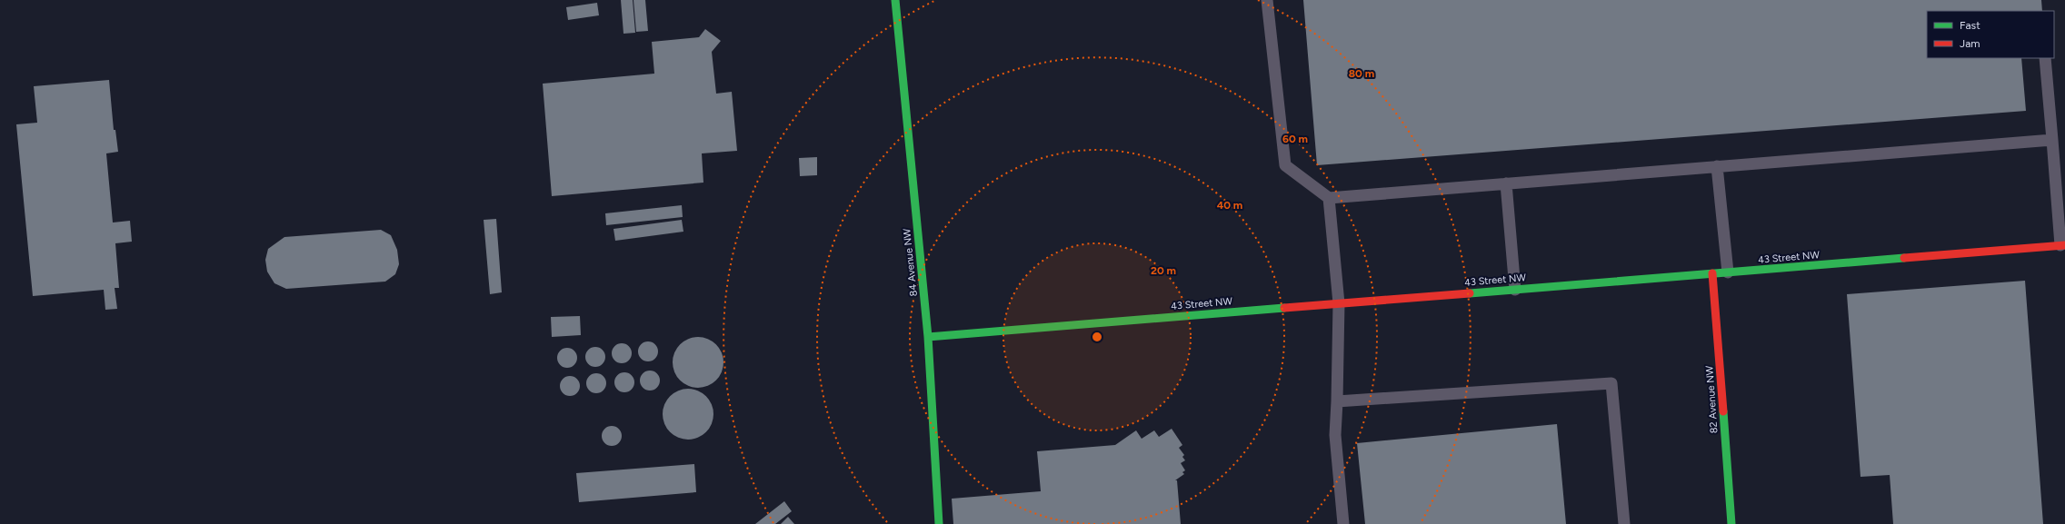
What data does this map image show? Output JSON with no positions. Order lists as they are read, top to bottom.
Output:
{
  "streets": {
    "street": ["43 Street NW", "84 Avenue NW", "82 Avenue NW"]
  },
  "crossings": [
    ["43 Street NW", "84 Avenue NW"],
    ["43 Street NW", "82 Avenue NW"]
  ],
  "legend": ["Fast", "Jam"],
  "rings": [
    "80 m",
    "60 m",
    "40 m",
    "20 m"
  ]
}
